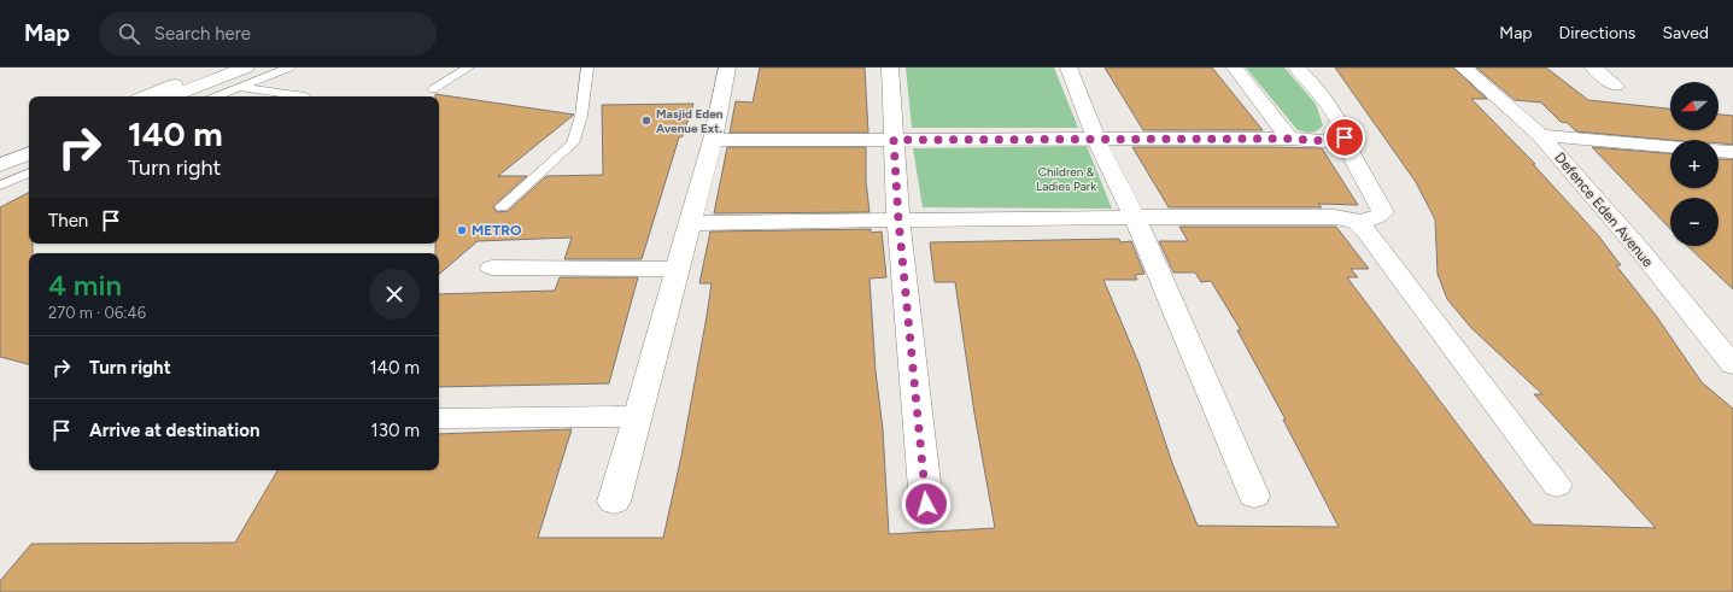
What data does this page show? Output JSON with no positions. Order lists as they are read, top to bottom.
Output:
{
  "streets": {
    "street": ["Defence Eden Avenue"]
  },
  "parks": ["Children & Ladies Park"],
  "places": ["Masjid Eden Avenue Ext.", "METRO"],
  "north": "left",
  "page": {
    "header": "Map",
    "search": "Search here",
    "nav": ["Map", "Directions", "Saved"],
    "map_buttons": ["+", "−"],
    "turn": ["140 m", "Turn right"],
    "then": "Then",
    "heading": ["4 min", "270 m · 06:46"],
    "list": [
      {
        "name": "Turn right",
        "value": "140 m"
      },
      {
        "name": "Arrive at destination",
        "value": "130 m"
      }
    ]
  }
}
